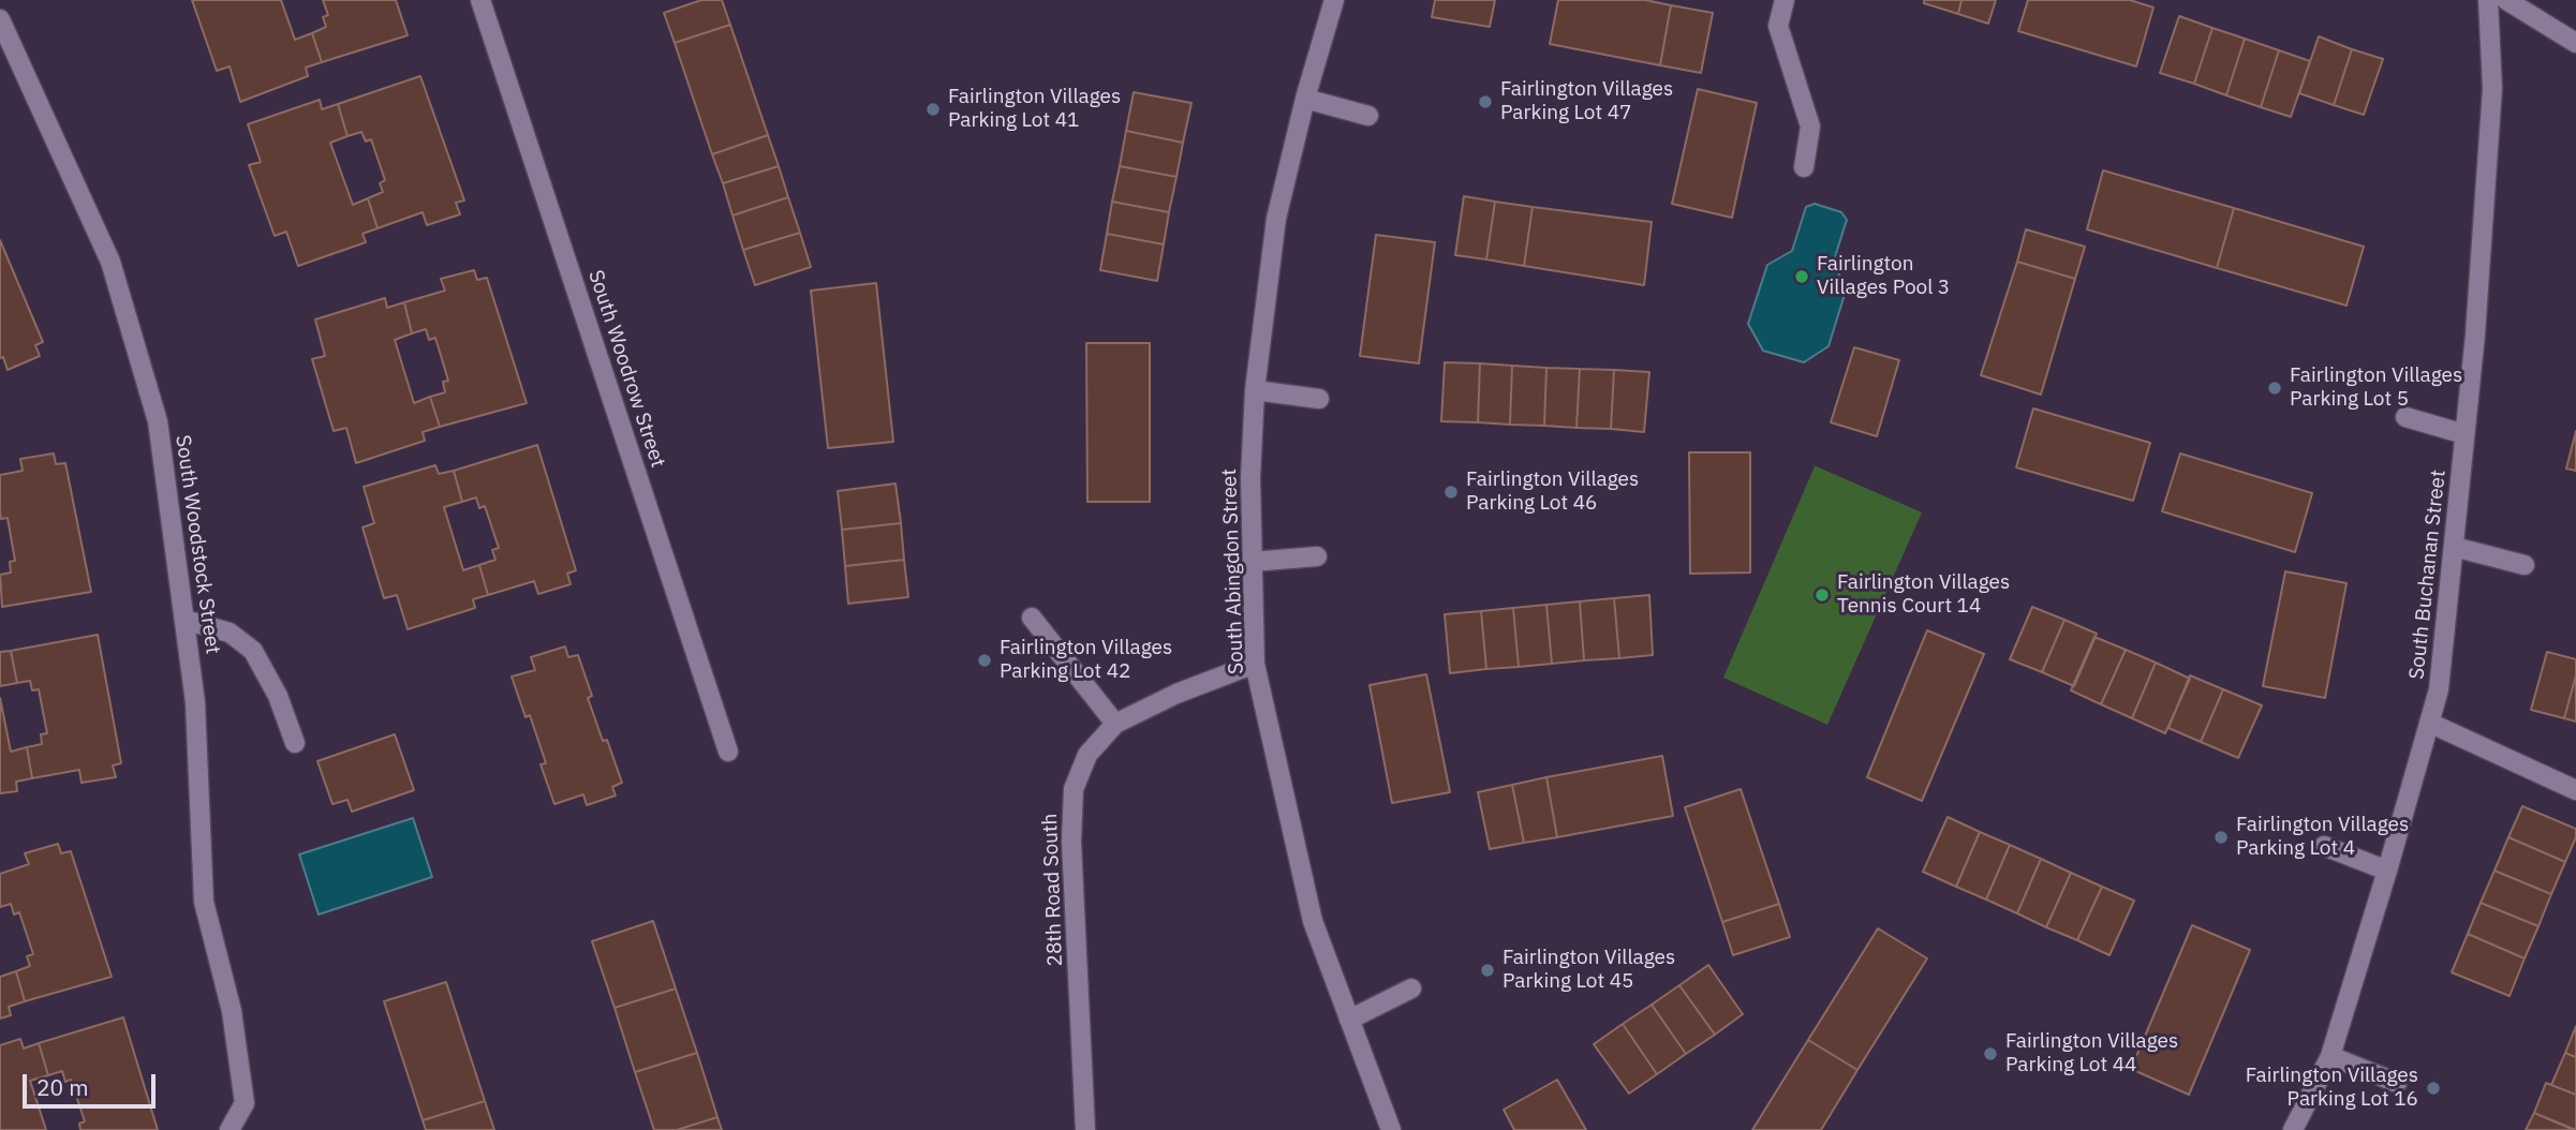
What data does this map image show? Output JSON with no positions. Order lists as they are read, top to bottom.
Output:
{
  "streets": {
    "street": [
      "South Woodrow Street",
      "South Woodstock Street",
      "South Abingdon Street",
      "South Buchanan Street",
      "28th Road South"
    ]
  },
  "crossings": [
    ["South Abingdon Street", "28th Road South"]
  ],
  "places": [
    "Fairlington Villages Parking Lot 47",
    "Fairlington Villages Parking Lot 41",
    "Fairlington Villages Pool 3",
    "Fairlington Villages Parking Lot 5",
    "Fairlington Villages Parking Lot 46",
    "Fairlington Villages Tennis Court 14",
    "Fairlington Villages Parking Lot 42",
    "Fairlington Villages Parking Lot 4",
    "Fairlington Villages Parking Lot 45",
    "Fairlington Villages Parking Lot 44",
    "Fairlington Villages Parking Lot 16"
  ],
  "scale_bar": "20 m"
}
